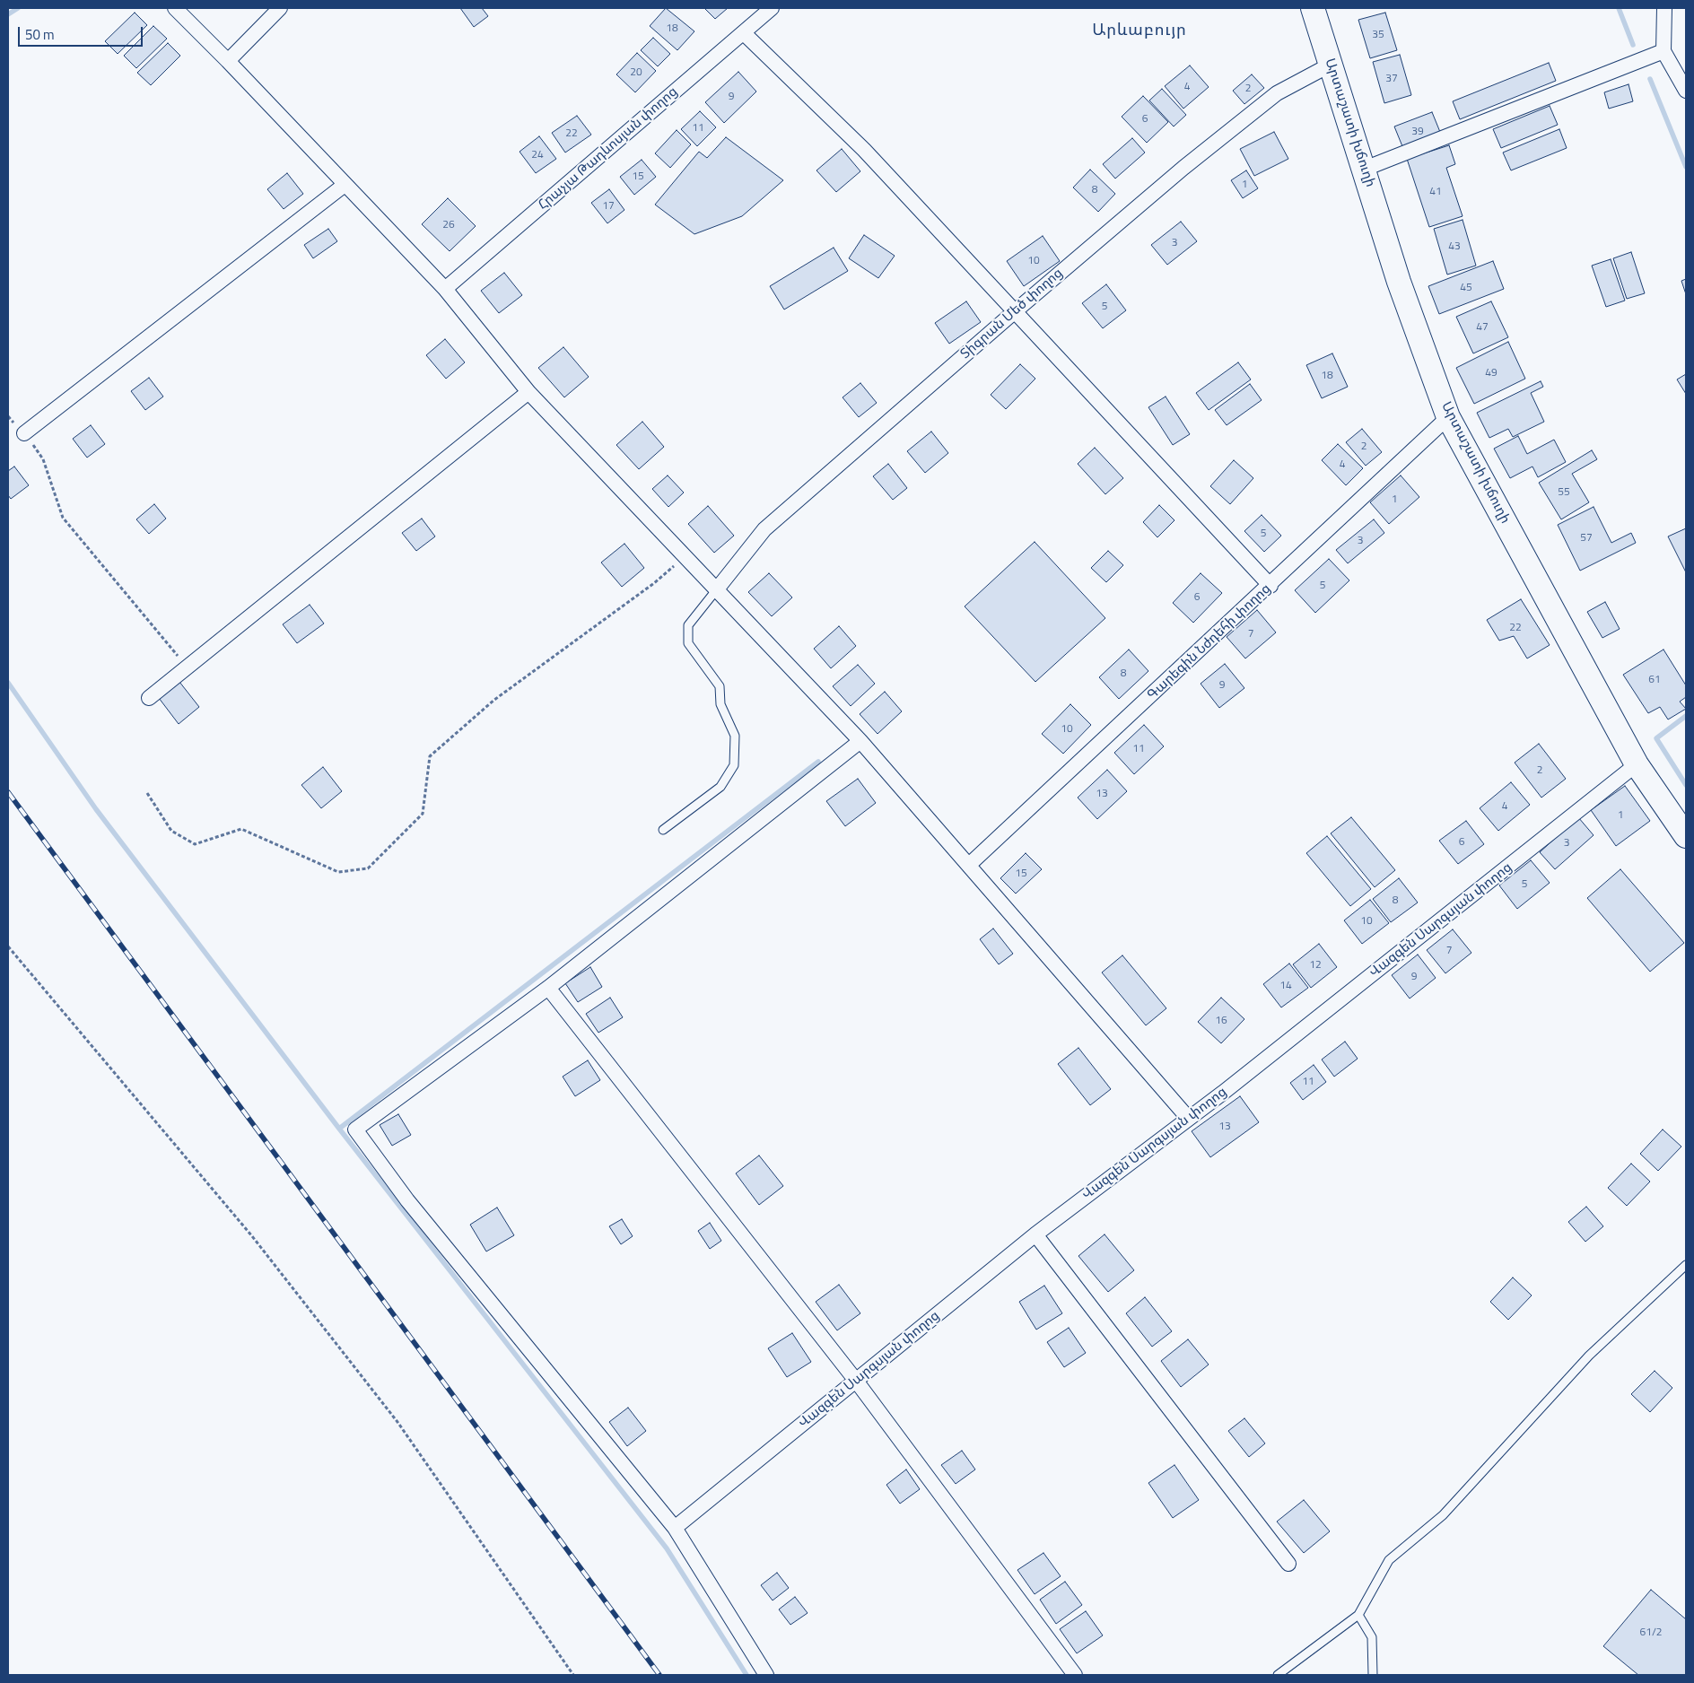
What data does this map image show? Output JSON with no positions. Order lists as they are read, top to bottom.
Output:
{
  "streets": {
    "main road": ["Արտաշատի խճուղի"],
    "street": [
      "Հրաչյա Թադևոսյան փողոց",
      "Տիգրան Մեծ փողոց",
      "Գարեգին Նժդեհի փողոց",
      "Վազգեն Սարգսյան փողոց"
    ]
  },
  "crossings": [
    ["Արտաշատի խճուղի", "Տիգրան Մեծ փողոց"],
    ["Արտաշատի խճուղի", "Գարեգին Նժդեհի փողոց"],
    ["Արտաշատի խճուղի", "Վազգեն Սարգսյան փողոց"]
  ],
  "districts": ["Արևաբույր"],
  "house_numbers": [
    "18",
    "35",
    "20",
    "37",
    "4",
    "2",
    "9",
    "6",
    "11",
    "39",
    "22",
    "24",
    "15",
    "1",
    "8",
    "41",
    "17",
    "26",
    "3",
    "43",
    "10",
    "45",
    "5",
    "47",
    "49",
    "18",
    "2",
    "4",
    "55",
    "1",
    "5",
    "57",
    "3",
    "5",
    "6",
    "22",
    "7",
    "8",
    "61",
    "9",
    "10",
    "11",
    "2",
    "13",
    "4",
    "1",
    "6",
    "3",
    "15",
    "5",
    "8",
    "10",
    "7",
    "12",
    "9",
    "14",
    "16",
    "11",
    "13",
    "61/2"
  ],
  "scale_bar": "50 m"
}
